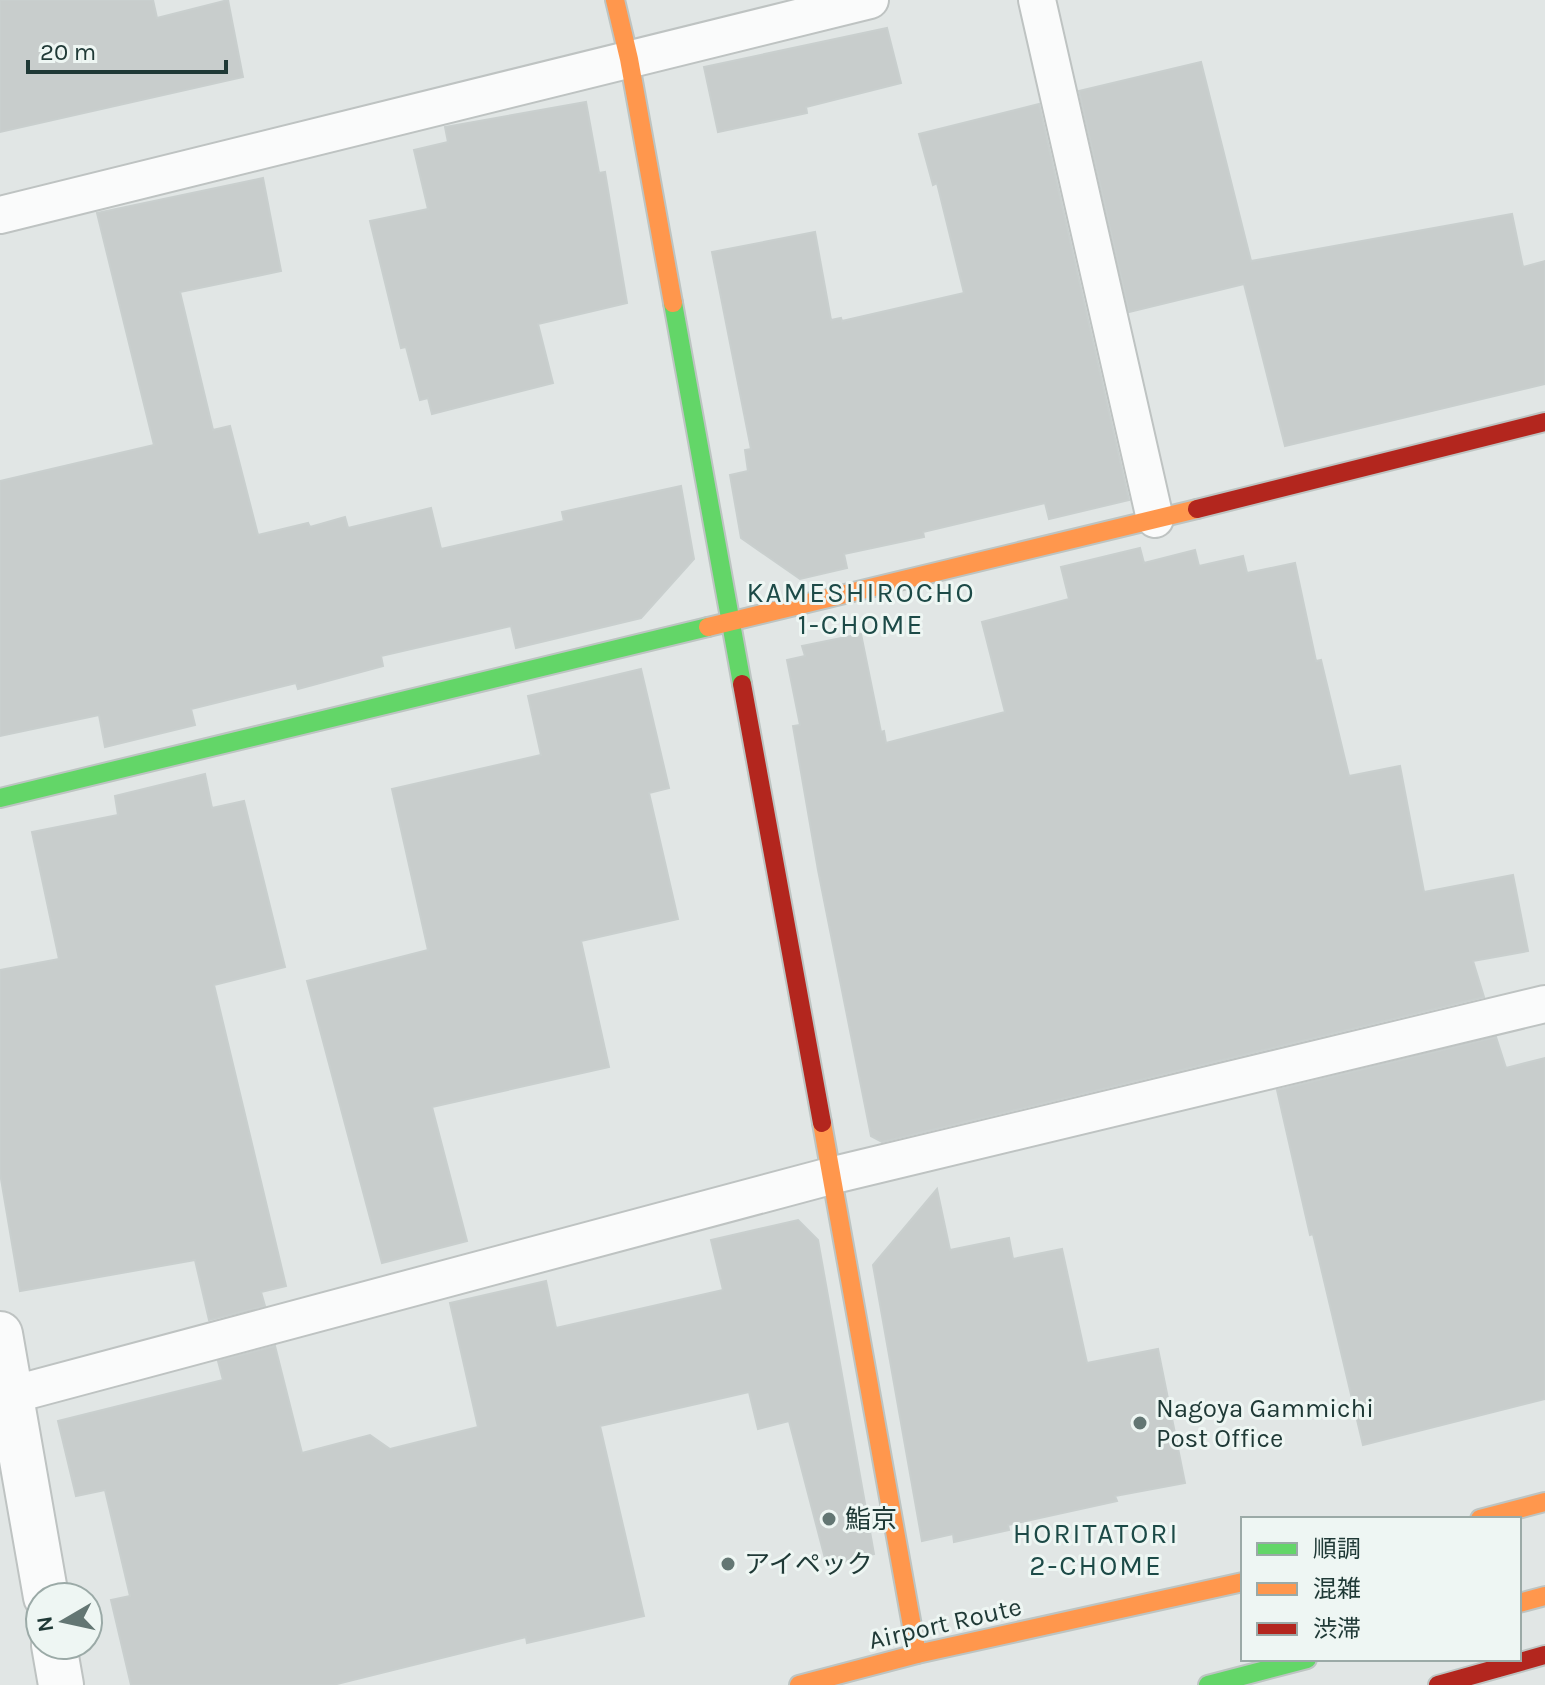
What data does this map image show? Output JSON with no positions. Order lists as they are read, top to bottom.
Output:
{
  "streets": {
    "main road": ["Airport Route"]
  },
  "districts": ["KAMESHIROCHO 1-CHOME", "HORITATORI 2-CHOME"],
  "places": ["Nagoya Gammichi Post Office", "鮨京", "アイペック"],
  "legend": ["順調", "混雑", "渋滞"],
  "scale_bar": "20 m",
  "north": "left"
}
